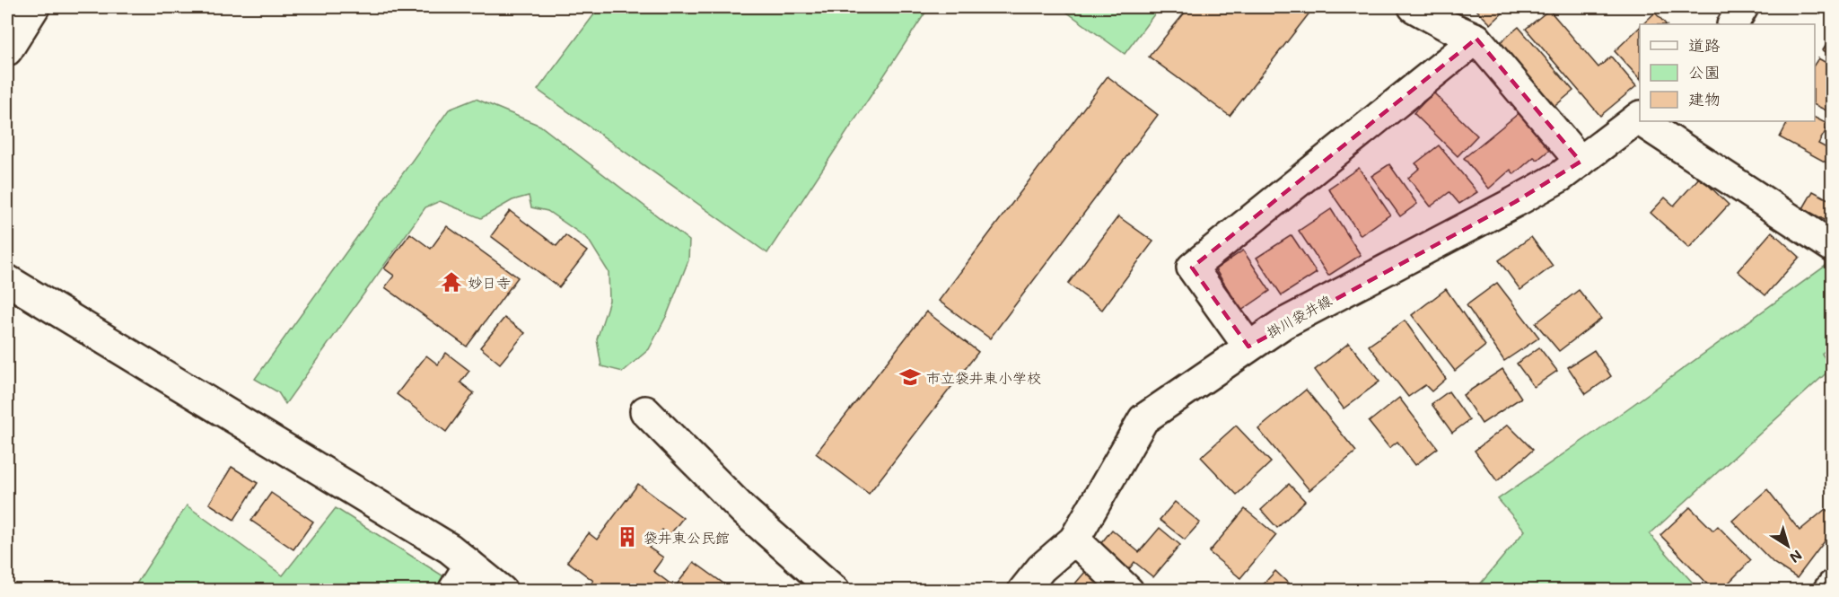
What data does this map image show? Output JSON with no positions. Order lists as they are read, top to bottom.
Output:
{
  "streets": {
    "main road": ["掛川袋井線"]
  },
  "places": {
    "temple": ["妙日寺"],
    "school or university": ["市立袋井東小学校"],
    "building": ["袋井東公民館"]
  },
  "legend": ["道路", "公園", "建物"],
  "north": "bottom right"
}
